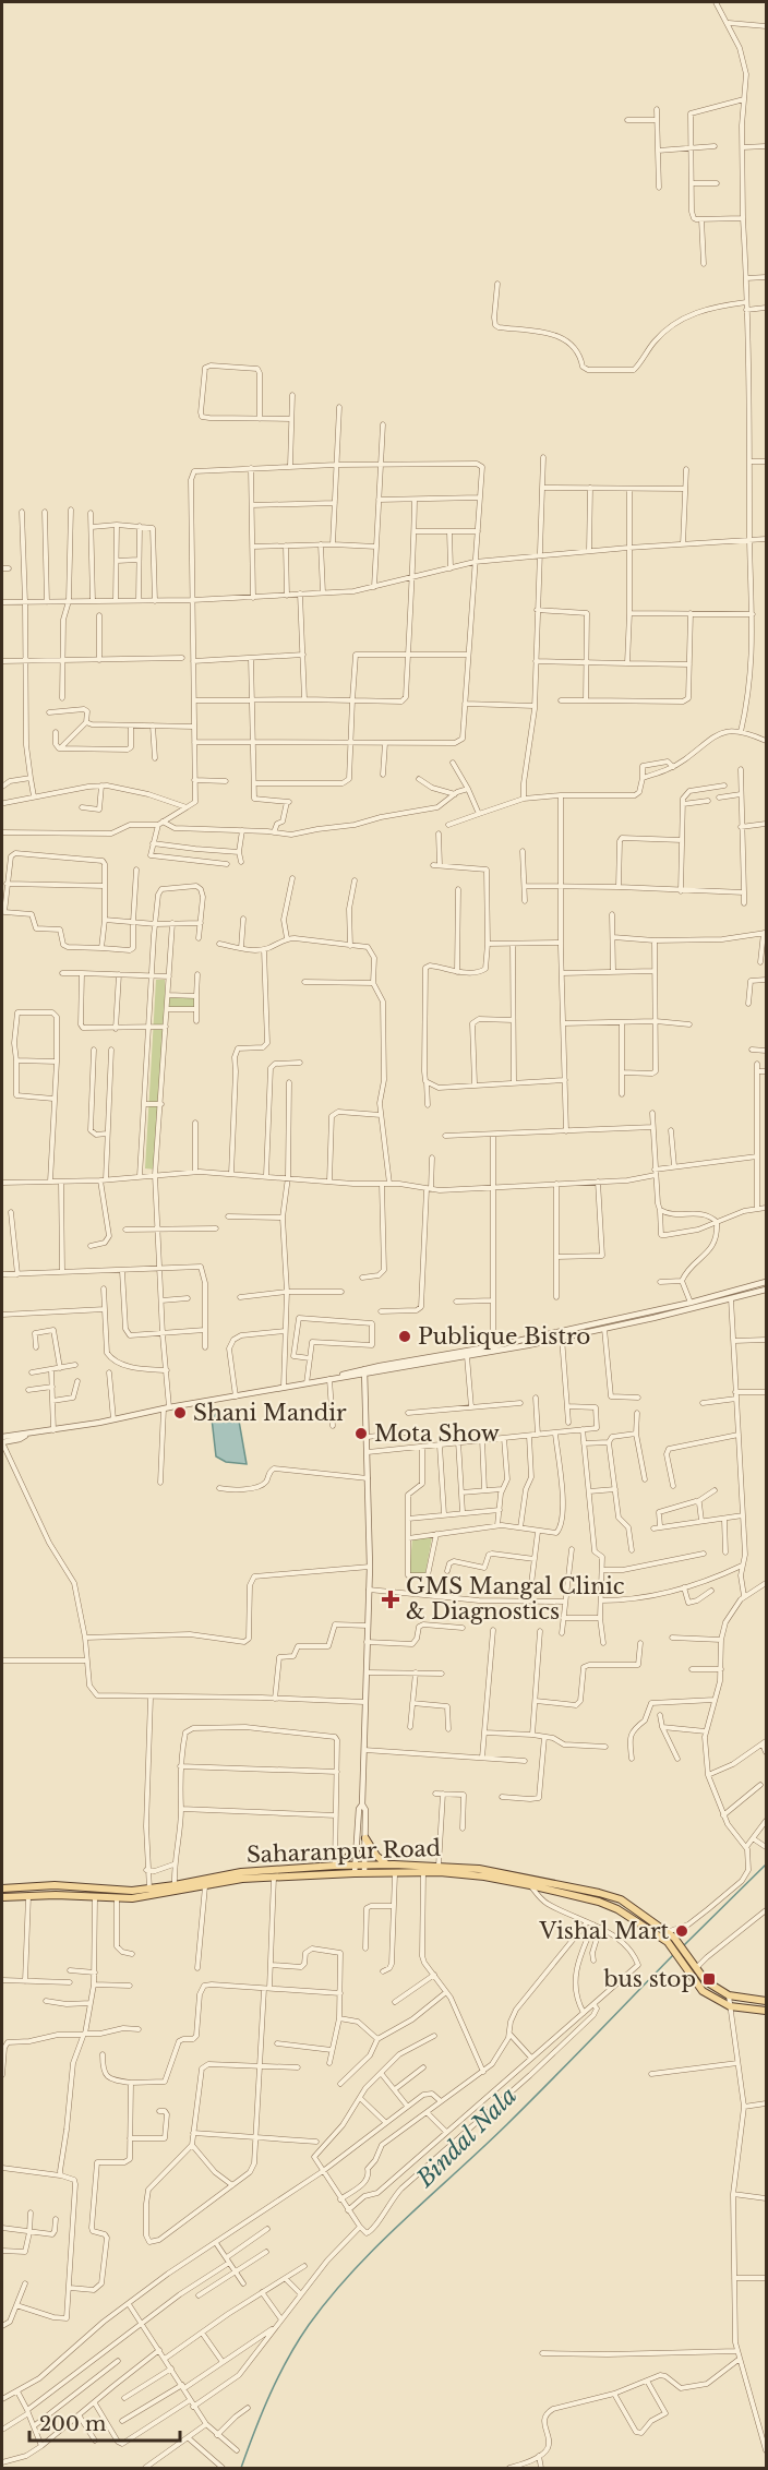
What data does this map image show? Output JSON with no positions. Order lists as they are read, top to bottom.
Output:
{
  "streets": {
    "main road": ["Saharanpur Road"]
  },
  "water": ["Bindal Nala"],
  "places": {
    "other": [
      "Publique Bistro",
      "Shani Mandir",
      "Mota Show",
      "Vishal Mart"
    ],
    "health": ["GMS Mangal Clinic & Diagnostics"],
    "transit": ["bus stop"]
  },
  "scale_bar": "200 m"
}
